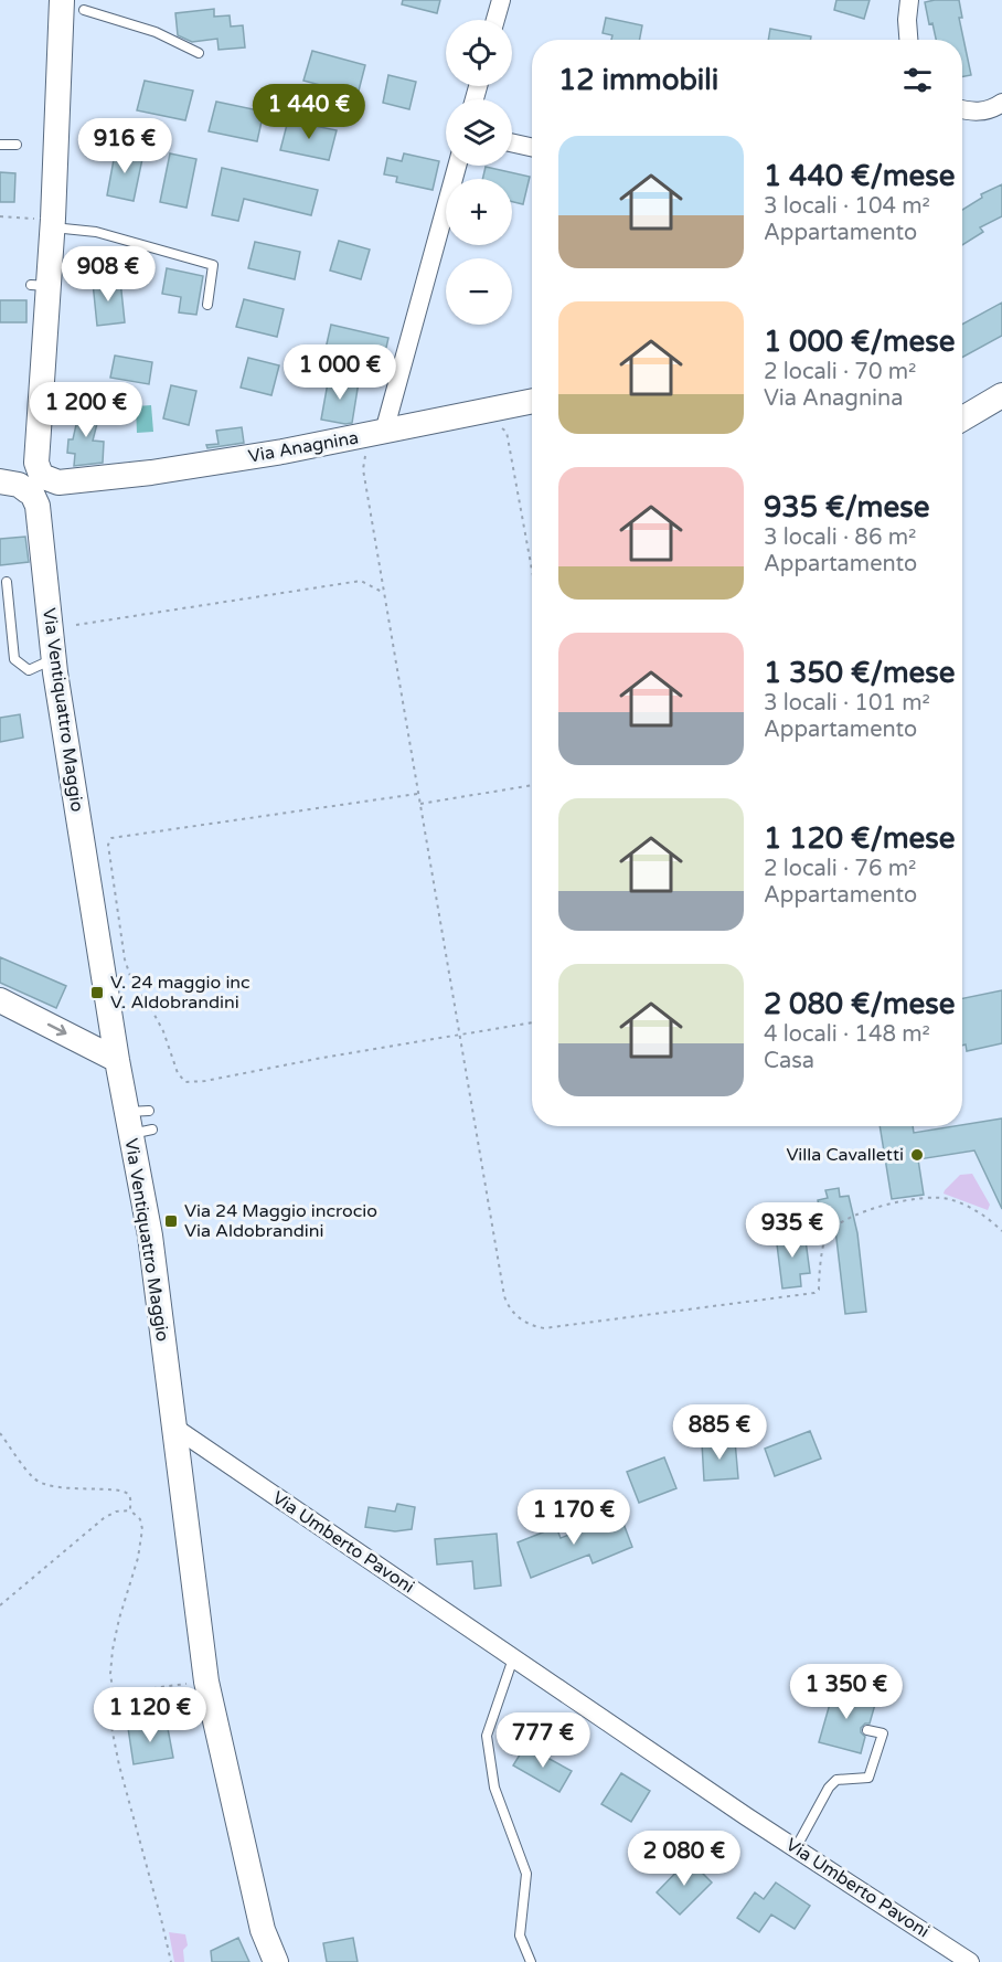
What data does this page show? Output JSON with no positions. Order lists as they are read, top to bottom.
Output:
{
  "streets": {
    "main road": ["Via Anagnina", "Via Ventiquattro Maggio"],
    "street": ["Via Umberto Pavoni"]
  },
  "crossings": [
    ["Via Anagnina", "Via Ventiquattro Maggio"],
    ["Via Ventiquattro Maggio", "Via Umberto Pavoni"]
  ],
  "places": {
    "transit": ["V. 24 maggio inc V. Aldobrandini", "Via 24 Maggio incrocio Via Aldobrandini"],
    "other": ["Villa Cavalletti"]
  },
  "page": {
    "map_buttons": ["+", "−"],
    "heading": "12 immobili",
    "price": [
      "1 440 €",
      "916 €",
      "908 €",
      "1 000 €",
      "1 200 €",
      "935 €",
      "885 €",
      "1 170 €",
      "1 350 €",
      "1 120 €",
      "777 €",
      "2 080 €"
    ],
    "list": [
      {
        "name": "1 440 €/mese",
        "note": "3 locali · 104 m² · Appartamento"
      },
      {
        "name": "1 000 €/mese",
        "note": "2 locali · 70 m² · Via Anagnina"
      },
      {
        "name": "935 €/mese",
        "note": "3 locali · 86 m² · Appartamento"
      },
      {
        "name": "1 350 €/mese",
        "note": "3 locali · 101 m² · Appartamento"
      },
      {
        "name": "1 120 €/mese",
        "note": "2 locali · 76 m² · Appartamento"
      },
      {
        "name": "2 080 €/mese",
        "note": "4 locali · 148 m² · Casa"
      }
    ]
  }
}
